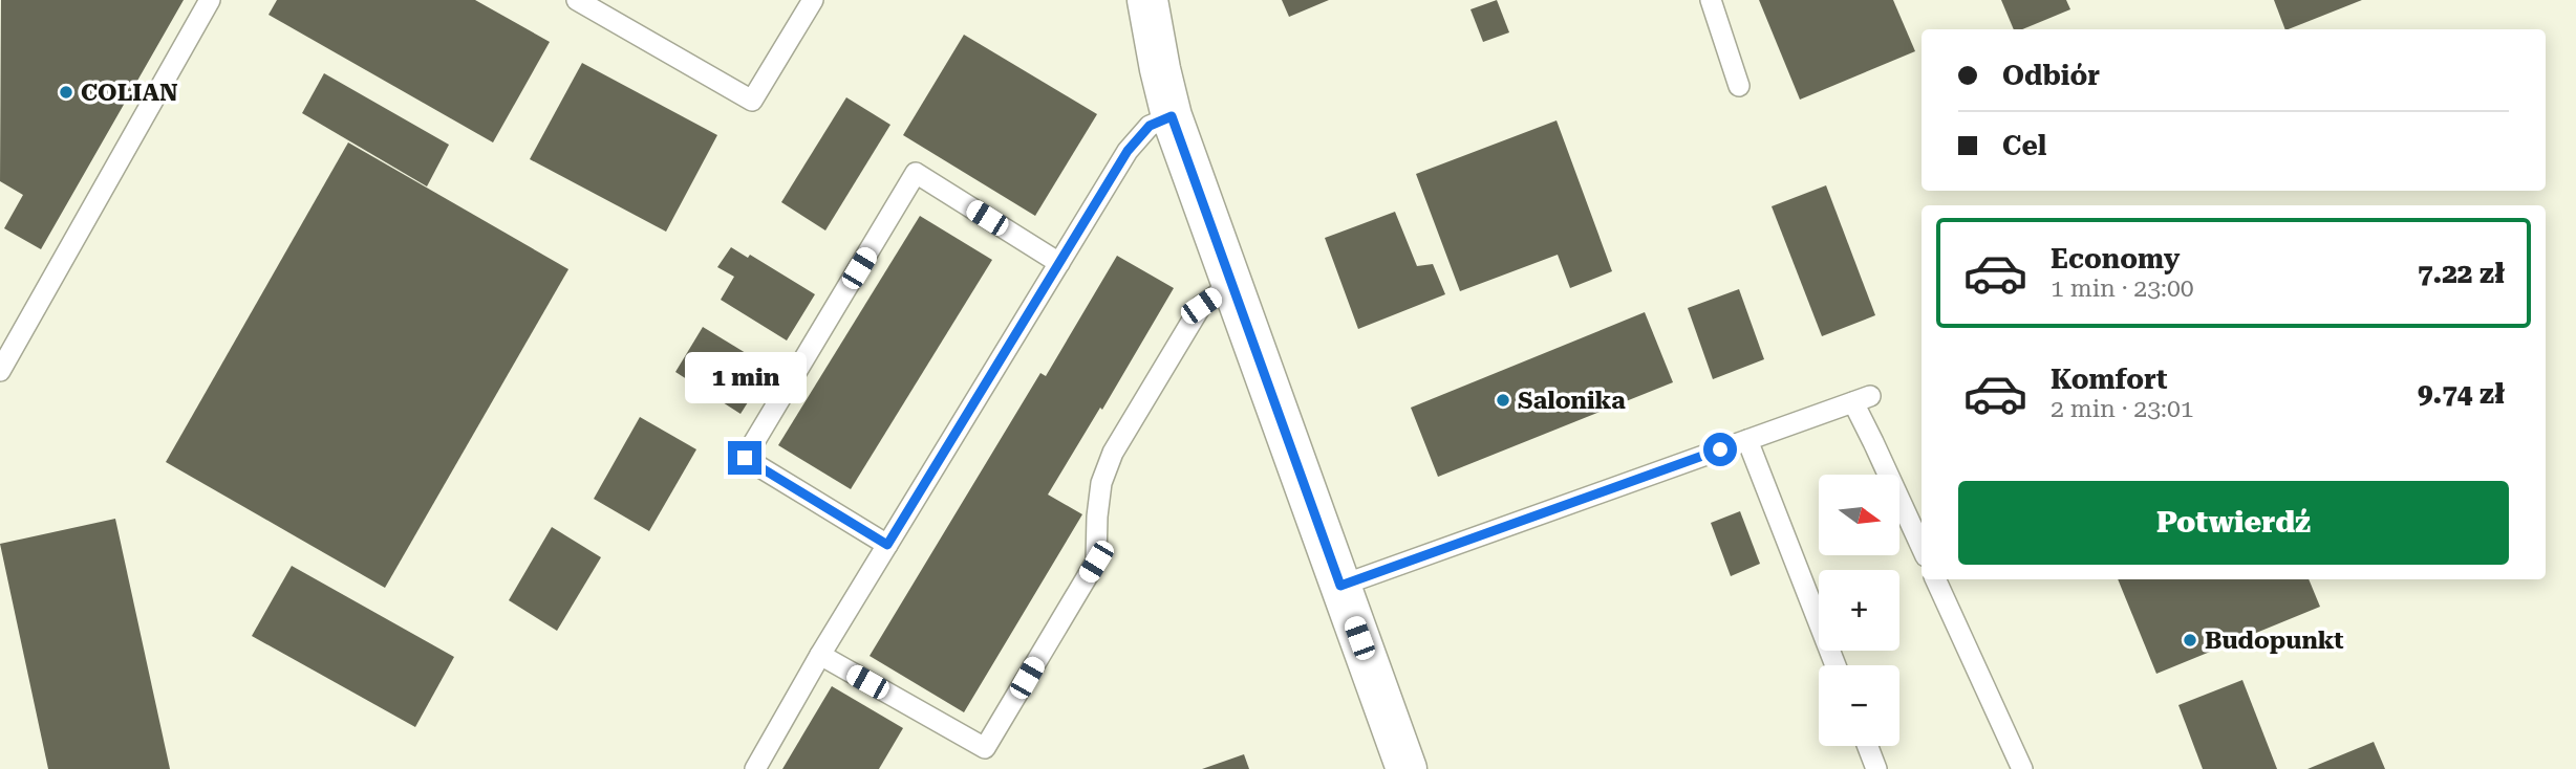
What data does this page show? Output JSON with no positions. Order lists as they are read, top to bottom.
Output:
{
  "places": ["COLIAN", "Salonika", "Budopunkt"],
  "north": "right",
  "page": {
    "banner": ["Odbiór", "Cel"],
    "list": [
      {
        "name": "Economy",
        "note": "1 min · 23:00",
        "value": "7.22 zł"
      },
      {
        "name": "Komfort",
        "note": "2 min · 23:01",
        "value": "9.74 zł"
      }
    ],
    "bubble": "1 min",
    "buttons": "Potwierdź",
    "map_buttons": ["+", "−"]
  }
}
